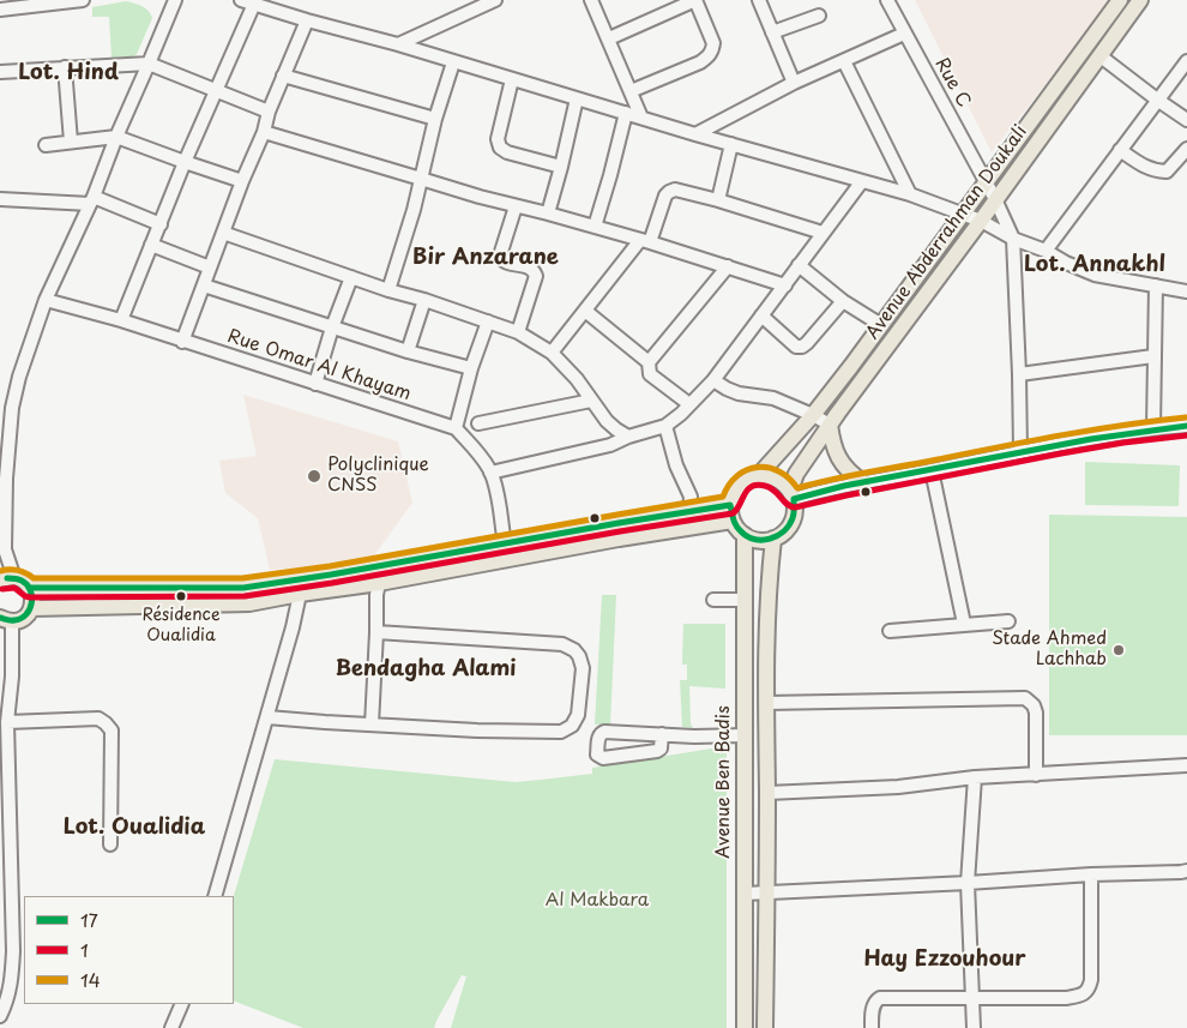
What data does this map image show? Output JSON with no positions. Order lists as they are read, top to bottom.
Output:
{
  "streets": {
    "main road": ["Avenue Abderrahman Doukali", "Avenue Ben Badis"],
    "street": ["Rue C", "Rue Omar Al Khayam"]
  },
  "crossings": [
    ["Rue C", "Avenue Abderrahman Doukali"],
    ["Avenue Abderrahman Doukali", "Avenue Ben Badis"]
  ],
  "districts": [
    "Lot. Hind",
    "Bir Anzarane",
    "Lot. Annakhl",
    "Bendagha Alami",
    "Lot. Oualidia",
    "Hay Ezzouhour"
  ],
  "parks": ["Al Makbara"],
  "places": ["Polyclinique CNSS", "Résidence Oualidia", "Stade Ahmed Lachhab"],
  "lines": ["transit line 14", "transit line 17", "transit line 1"],
  "legend": ["17", "1", "14"]
}
